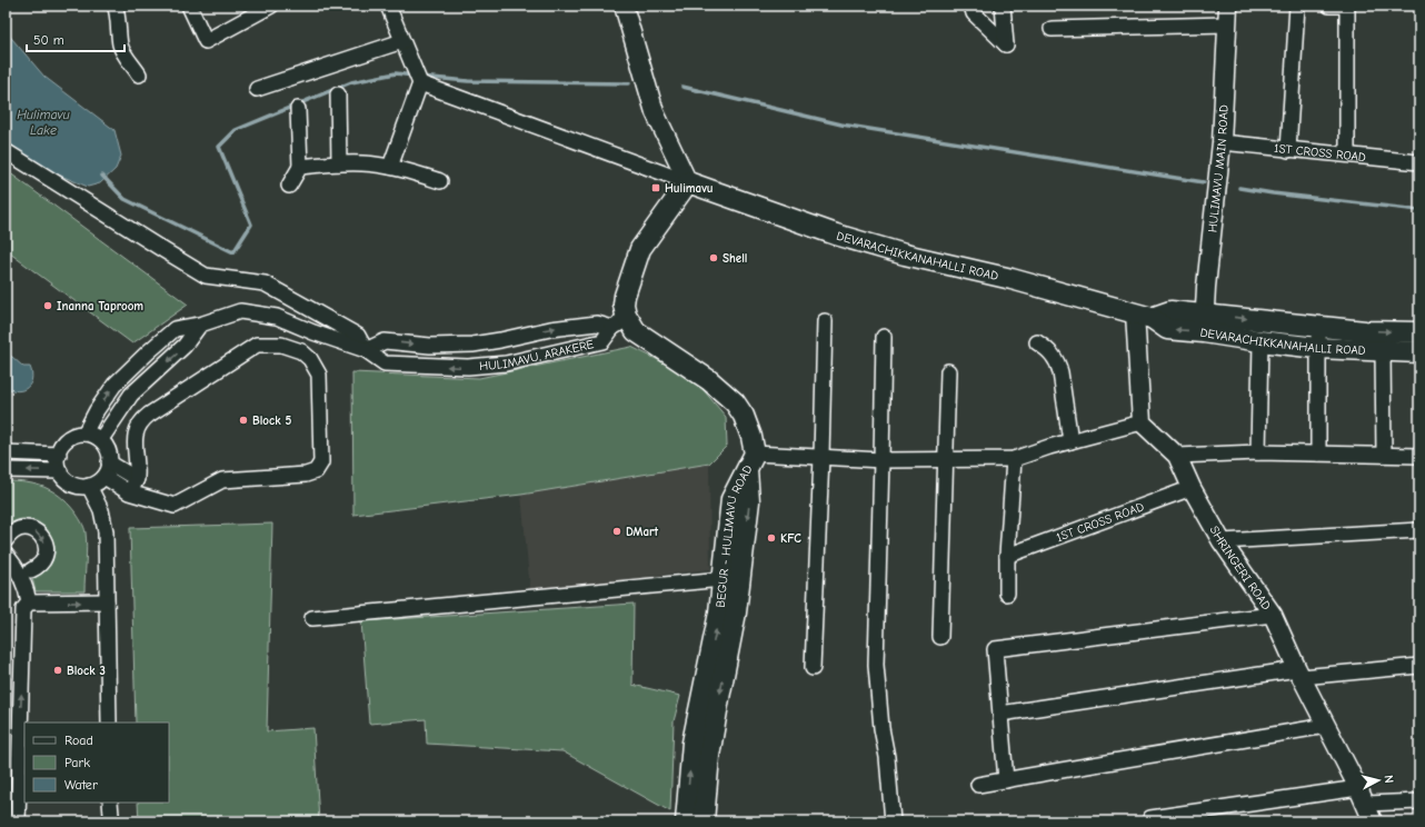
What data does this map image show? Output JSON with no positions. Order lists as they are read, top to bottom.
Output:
{
  "streets": {
    "main road": ["DEVARACHIKKANAHALLI ROAD", "BEGUR - HULIMAVU ROAD"],
    "street": [
      "1ST CROSS ROAD",
      "HULIMAVU MAIN ROAD",
      "HULIMAVU, ARAKERE",
      "SHRINGERI ROAD"
    ]
  },
  "crossings": [
    ["1ST CROSS ROAD", "HULIMAVU MAIN ROAD"],
    ["1ST CROSS ROAD", "SHRINGERI ROAD"],
    ["HULIMAVU MAIN ROAD", "DEVARACHIKKANAHALLI ROAD"],
    ["HULIMAVU, ARAKERE", "BEGUR - HULIMAVU ROAD"]
  ],
  "water": ["Hulimavu Lake"],
  "places": {
    "transit": ["Hulimavu"],
    "other": [
      "Shell",
      "Inanna Taproom",
      "Block 5",
      "DMart",
      "KFC",
      "Block 3"
    ]
  },
  "legend": ["Road", "Park", "Water"],
  "scale_bar": "50 m",
  "north": "right"
}
